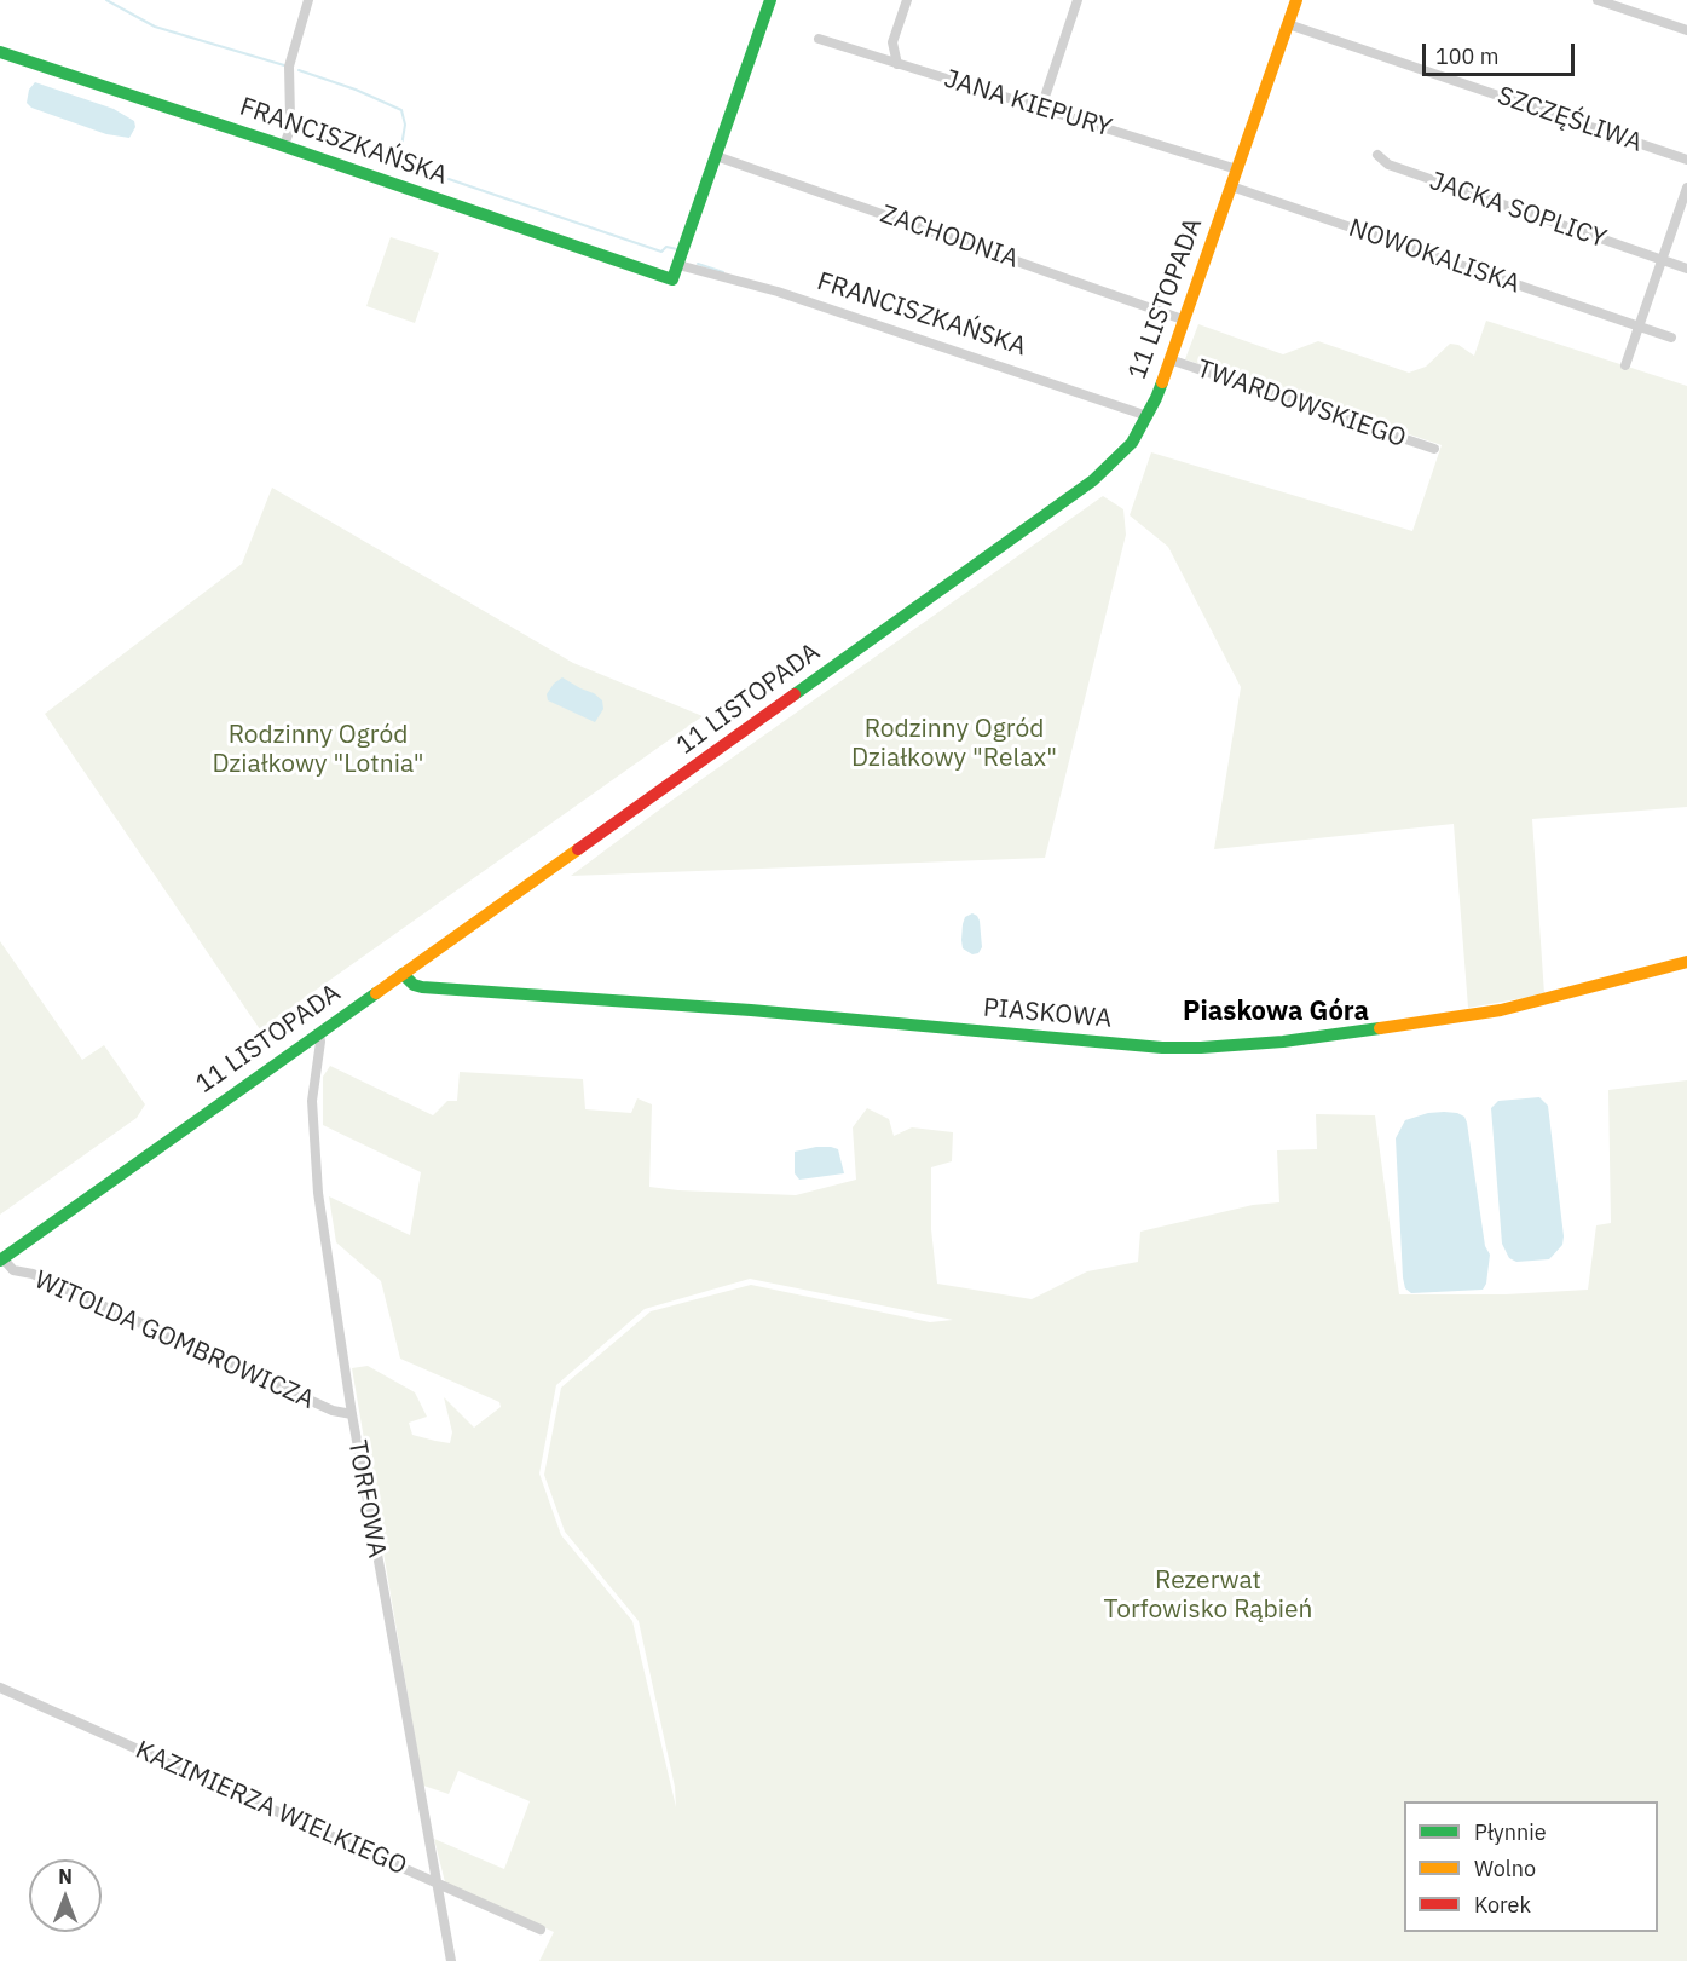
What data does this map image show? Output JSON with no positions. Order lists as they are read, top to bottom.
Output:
{
  "streets": {
    "street": [
      "JANA KIEPURY",
      "SZCZĘŚLIWA",
      "FRANCISZKAŃSKA",
      "JACKA SOPLICY",
      "ZACHODNIA",
      "NOWOKALISKA",
      "11 LISTOPADA",
      "TWARDOWSKIEGO",
      "PIASKOWA",
      "WITOLDA GOMBROWICZA",
      "TORFOWA",
      "KAZIMIERZA WIELKIEGO"
    ]
  },
  "crossings": [
    ["JANA KIEPURY", "11 LISTOPADA"],
    ["SZCZĘŚLIWA", "11 LISTOPADA"],
    ["FRANCISZKAŃSKA", "11 LISTOPADA"],
    ["ZACHODNIA", "11 LISTOPADA"],
    ["NOWOKALISKA", "11 LISTOPADA"],
    ["11 LISTOPADA", "TWARDOWSKIEGO"],
    ["11 LISTOPADA", "PIASKOWA"],
    ["11 LISTOPADA", "WITOLDA GOMBROWICZA"],
    ["11 LISTOPADA", "TORFOWA"],
    ["WITOLDA GOMBROWICZA", "TORFOWA"],
    ["TORFOWA", "KAZIMIERZA WIELKIEGO"]
  ],
  "districts": ["Piaskowa Góra"],
  "parks": ["Rodzinny Ogród Działkowy \"Relax\"", "Rodzinny Ogród Działkowy \"Lotnia\"", "Rezerwat Torfowisko Rąbień"],
  "legend": ["Płynnie", "Wolno", "Korek"],
  "scale_bar": "100 m",
  "north": "top"
}
